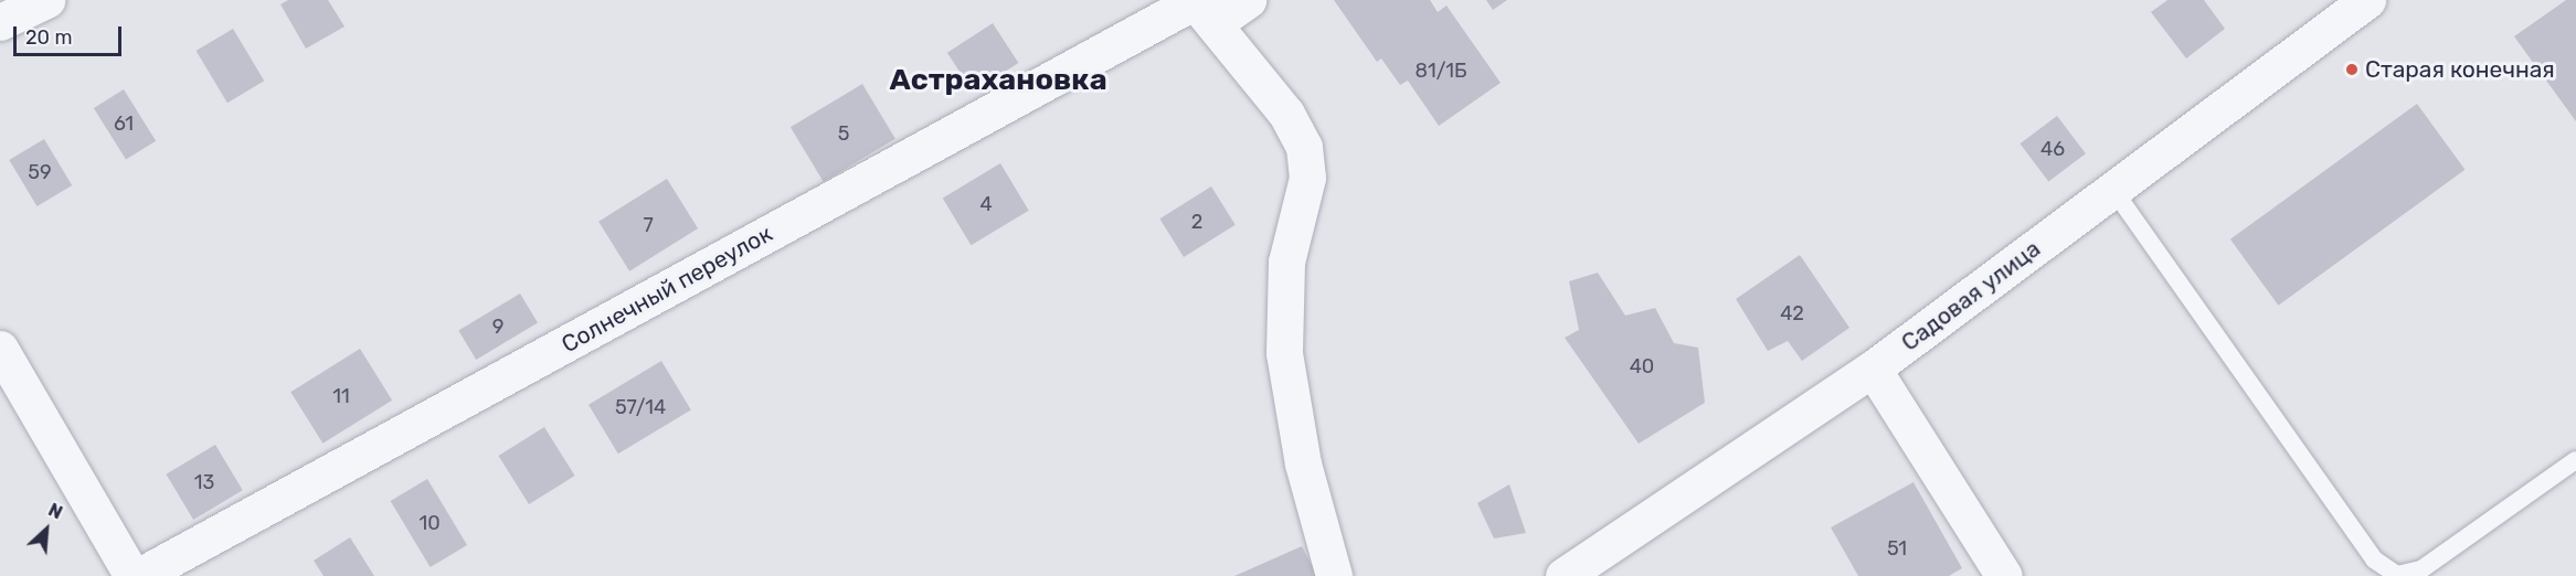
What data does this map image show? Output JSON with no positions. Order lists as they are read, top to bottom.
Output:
{
  "streets": {
    "street": ["Солнечный переулок", "Садовая улица"]
  },
  "districts": ["Астрахановка"],
  "places": ["Старая конечная"],
  "house_numbers": [
    "81/1Б",
    "61",
    "5",
    "46",
    "59",
    "4",
    "2",
    "7",
    "42",
    "9",
    "40",
    "11",
    "57/14",
    "13",
    "10",
    "51"
  ],
  "scale_bar": "20 m",
  "north": "top right"
}
